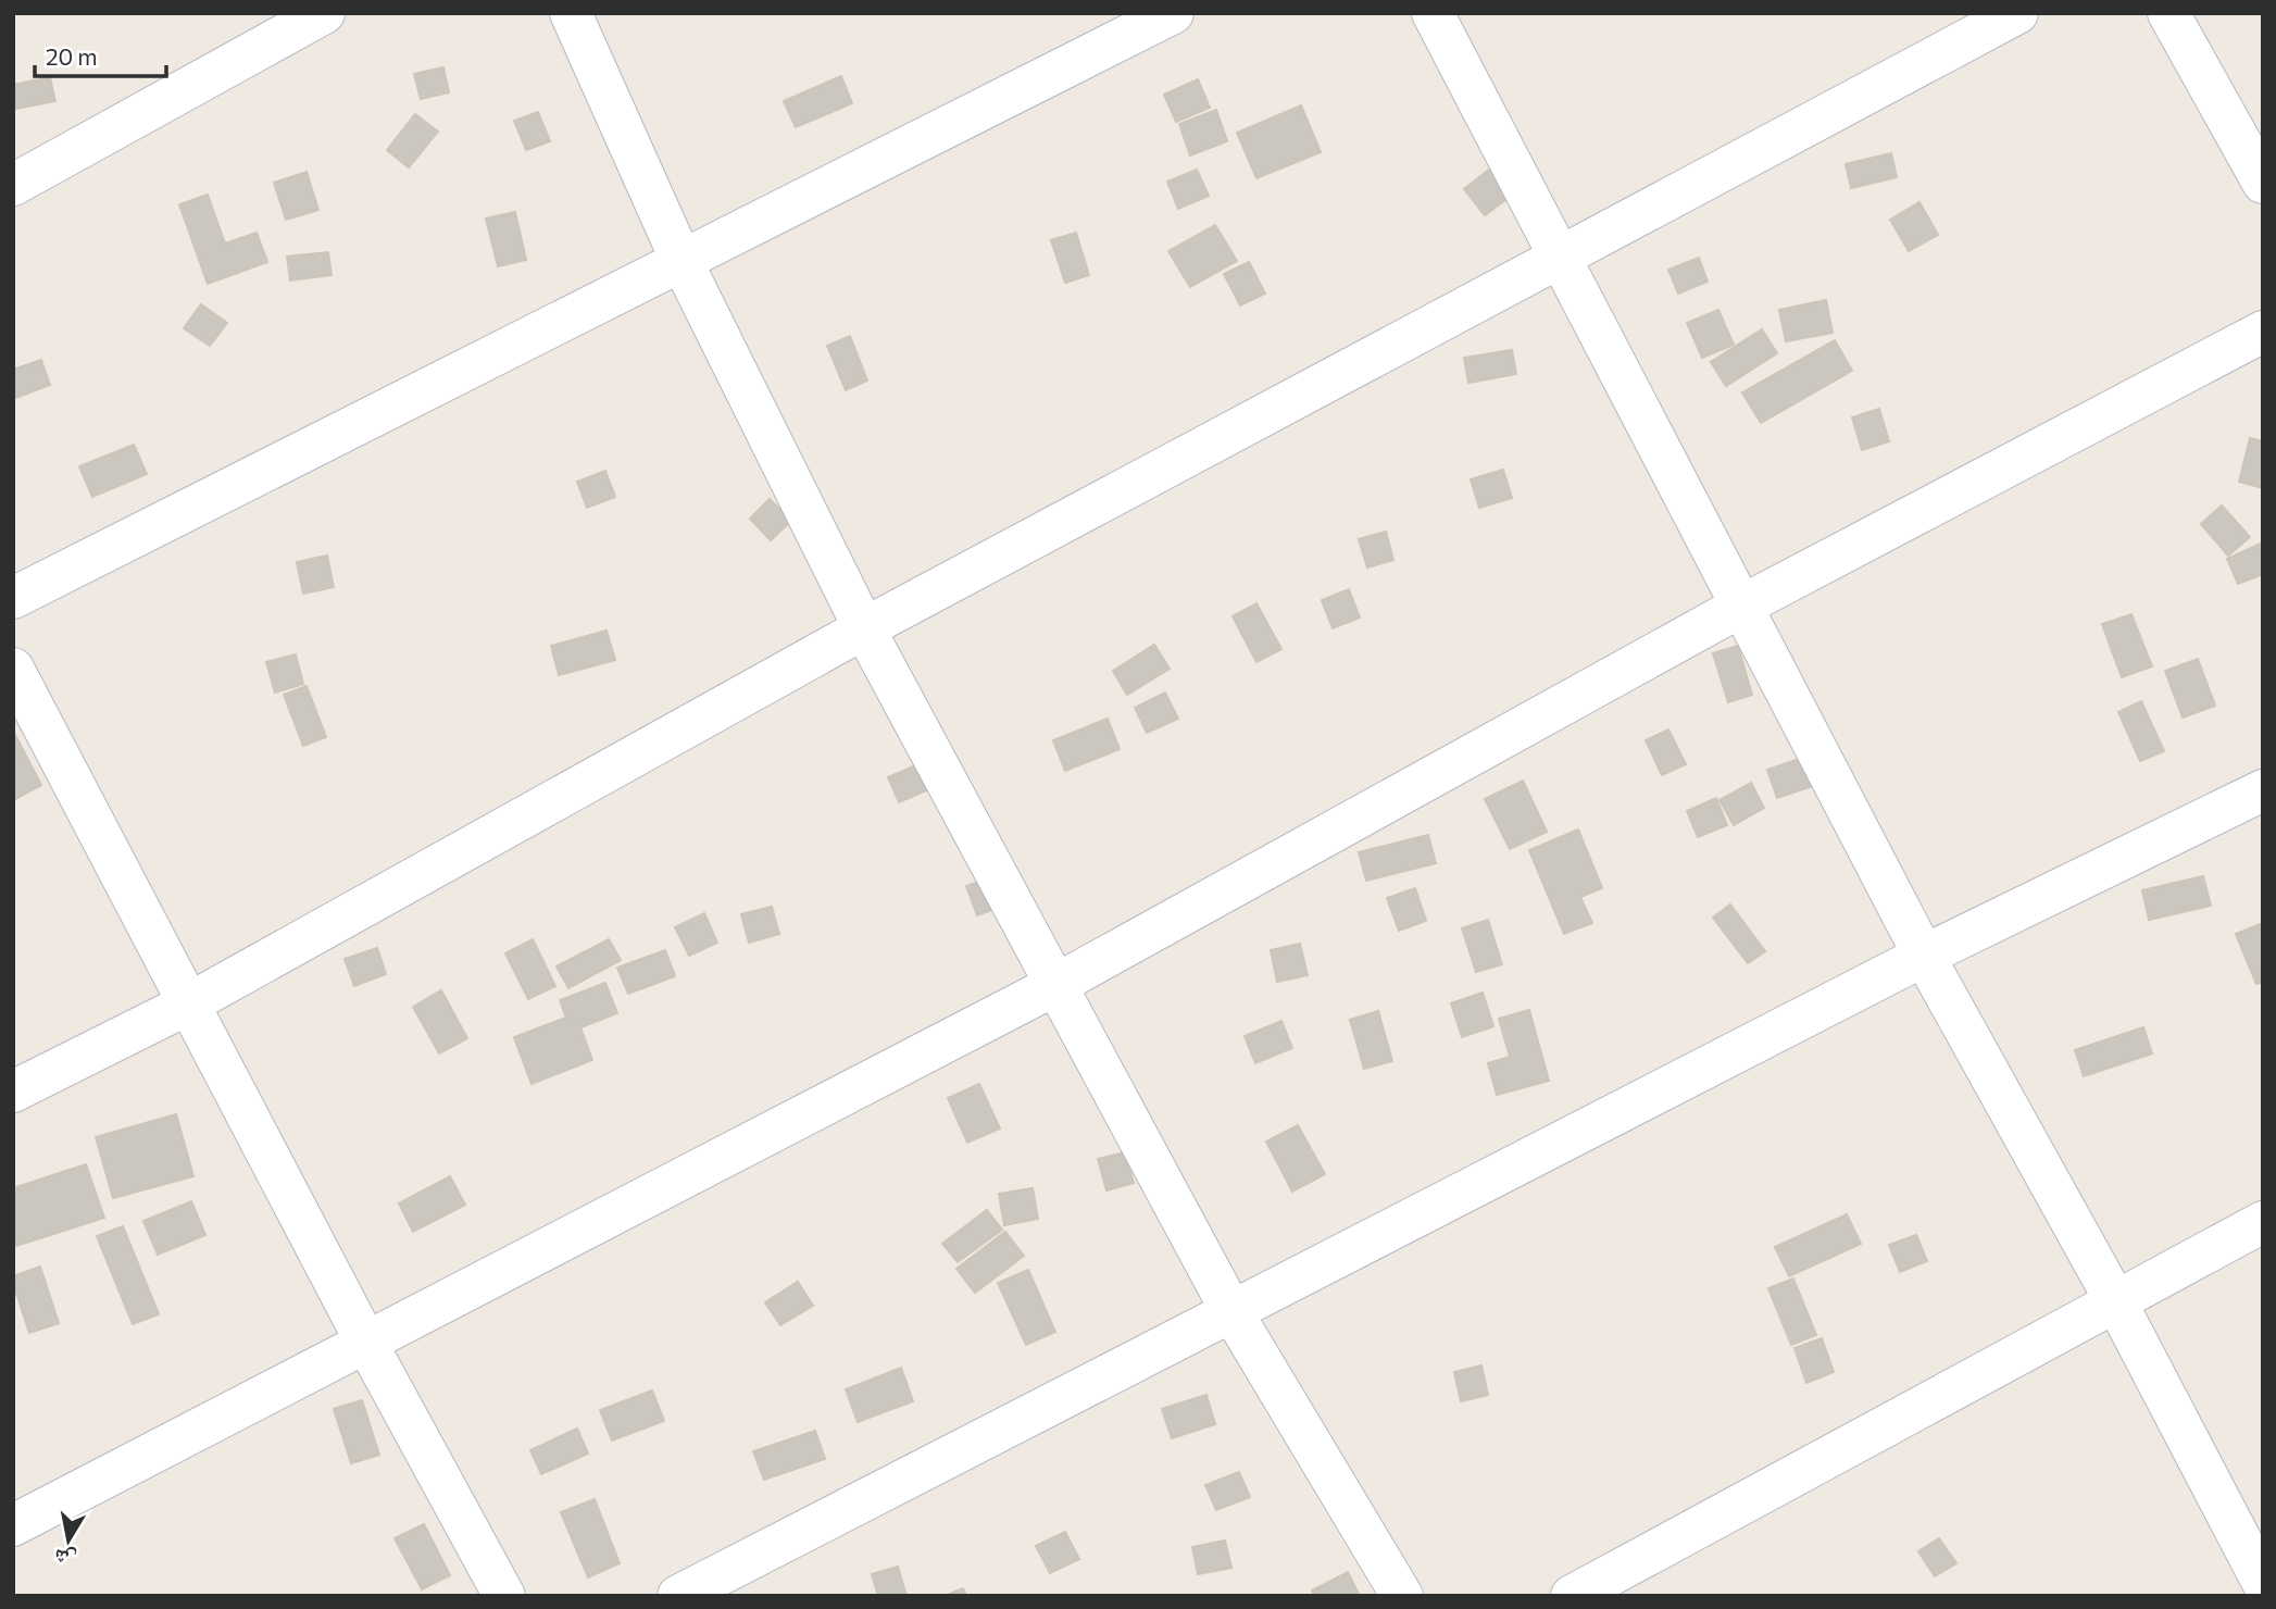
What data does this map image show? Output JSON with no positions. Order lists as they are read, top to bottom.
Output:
{
  "scale_bar": "20 m",
  "north": "bottom"
}
